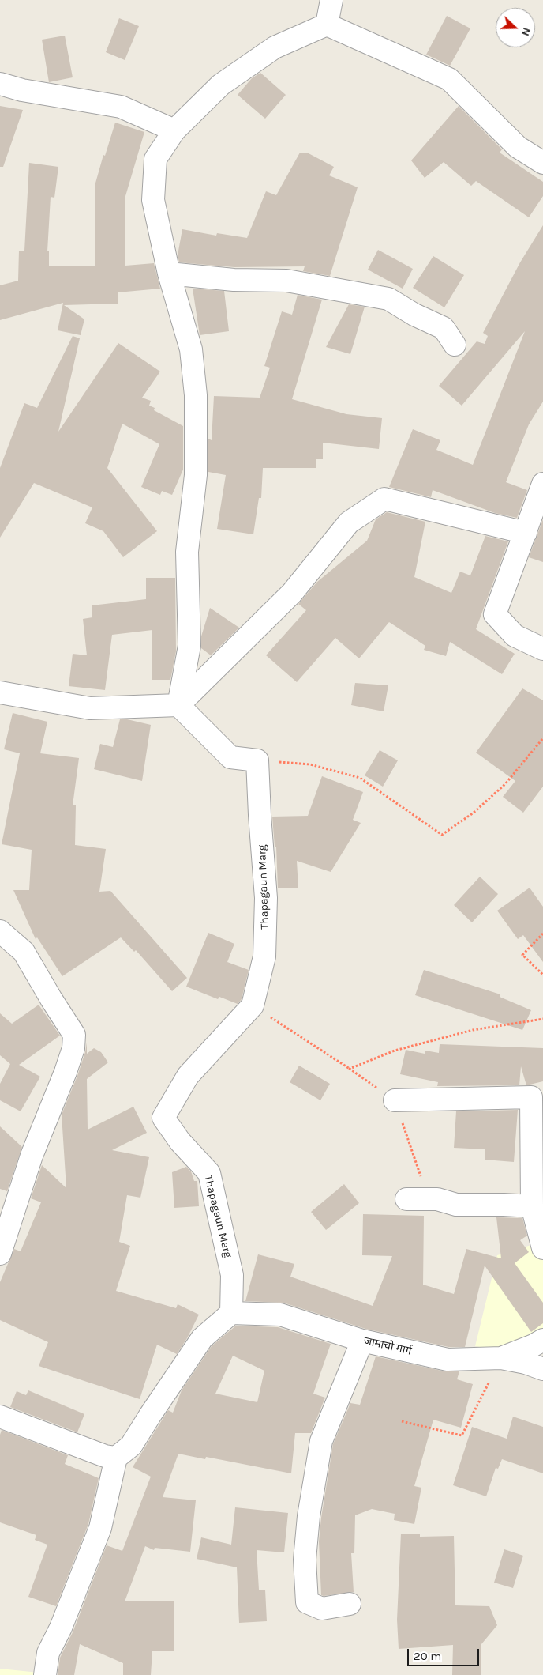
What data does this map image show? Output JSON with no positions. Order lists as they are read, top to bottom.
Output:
{
  "streets": {
    "street": ["Thapagaun Marg", "जामाचो मार्ग"]
  },
  "crossings": [
    ["Thapagaun Marg", "जामाचो मार्ग"]
  ],
  "scale_bar": "20 m",
  "north": "right"
}
